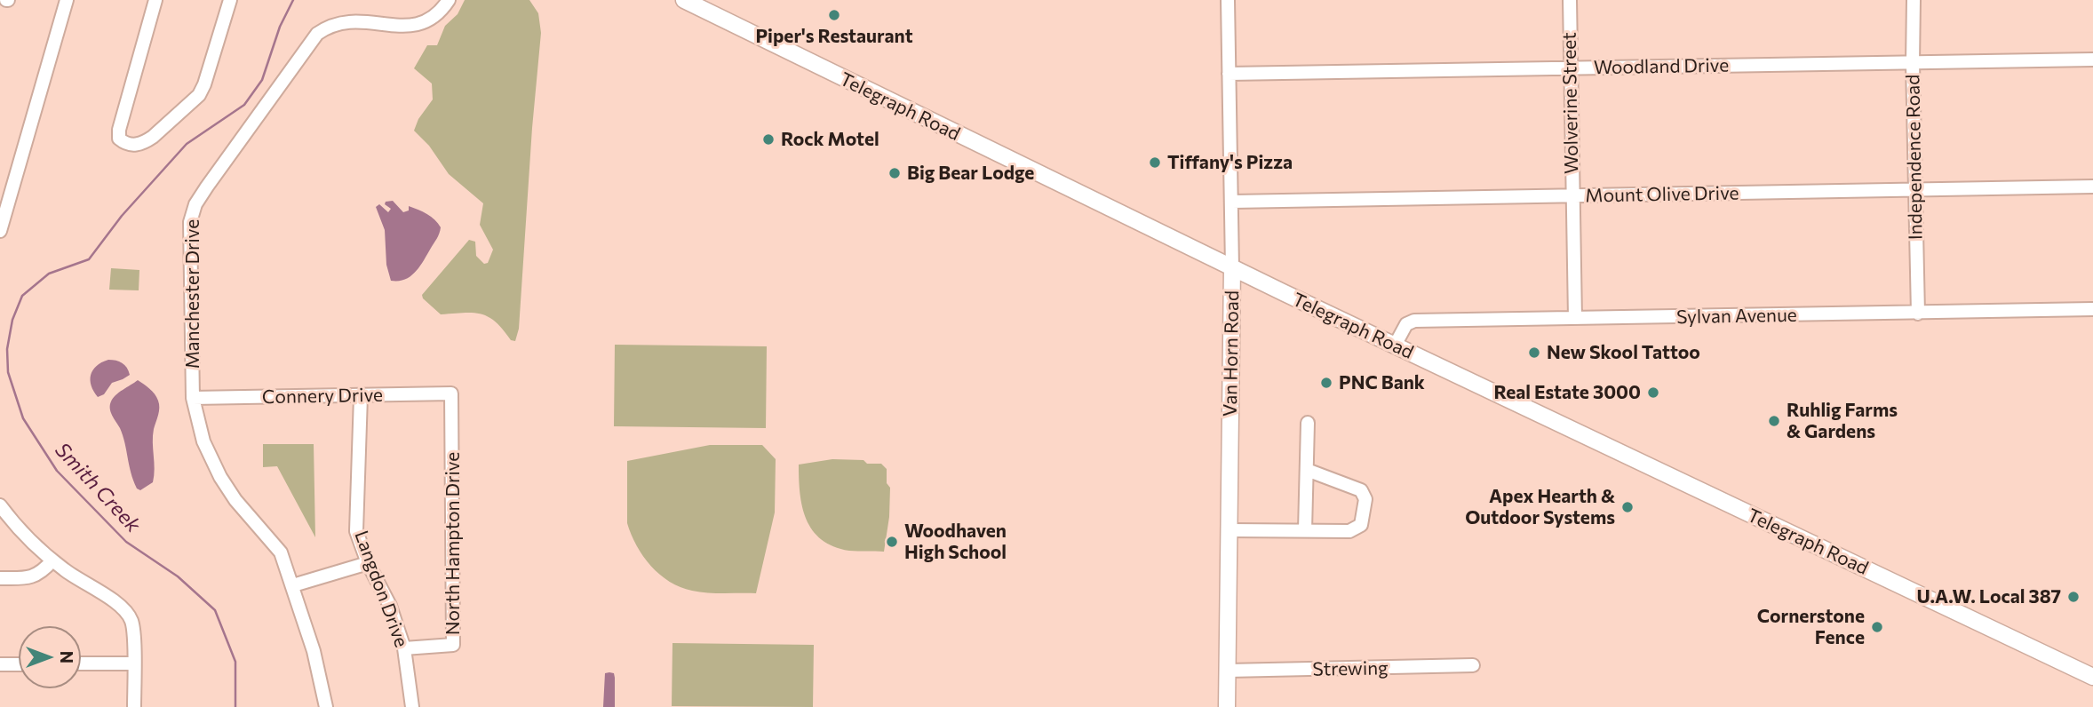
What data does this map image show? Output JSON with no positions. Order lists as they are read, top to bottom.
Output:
{
  "streets": {
    "main road": ["Telegraph Road", "Van Horn Road"],
    "street": [
      "Woodland Drive",
      "Wolverine Street",
      "Independence Road",
      "Mount Olive Drive",
      "Manchester Drive",
      "Sylvan Avenue",
      "Connery Drive",
      "North Hampton Drive",
      "Langdon Drive",
      "Strewing"
    ]
  },
  "crossings": [
    ["Woodland Drive", "Wolverine Street"],
    ["Woodland Drive", "Independence Road"],
    ["Woodland Drive", "Van Horn Road"],
    ["Wolverine Street", "Mount Olive Drive"],
    ["Wolverine Street", "Sylvan Avenue"],
    ["Telegraph Road", "Sylvan Avenue"],
    ["Telegraph Road", "Van Horn Road"],
    ["Independence Road", "Mount Olive Drive"],
    ["Independence Road", "Sylvan Avenue"],
    ["Mount Olive Drive", "Van Horn Road"],
    ["Manchester Drive", "Connery Drive"],
    ["Van Horn Road", "Strewing"],
    ["Connery Drive", "North Hampton Drive"],
    ["Connery Drive", "Langdon Drive"],
    ["North Hampton Drive", "Langdon Drive"]
  ],
  "water": ["Smith Creek"],
  "places": [
    "Piper's Restaurant",
    "Rock Motel",
    "Tiffany's Pizza",
    "Big Bear Lodge",
    "New Skool Tattoo",
    "PNC Bank",
    "Real Estate 3000",
    "Ruhlig Farms & Gardens",
    "Apex Hearth & Outdoor Systems",
    "Woodhaven High School",
    "U.A.W. Local 387",
    "Cornerstone Fence"
  ],
  "north": "right"
}
